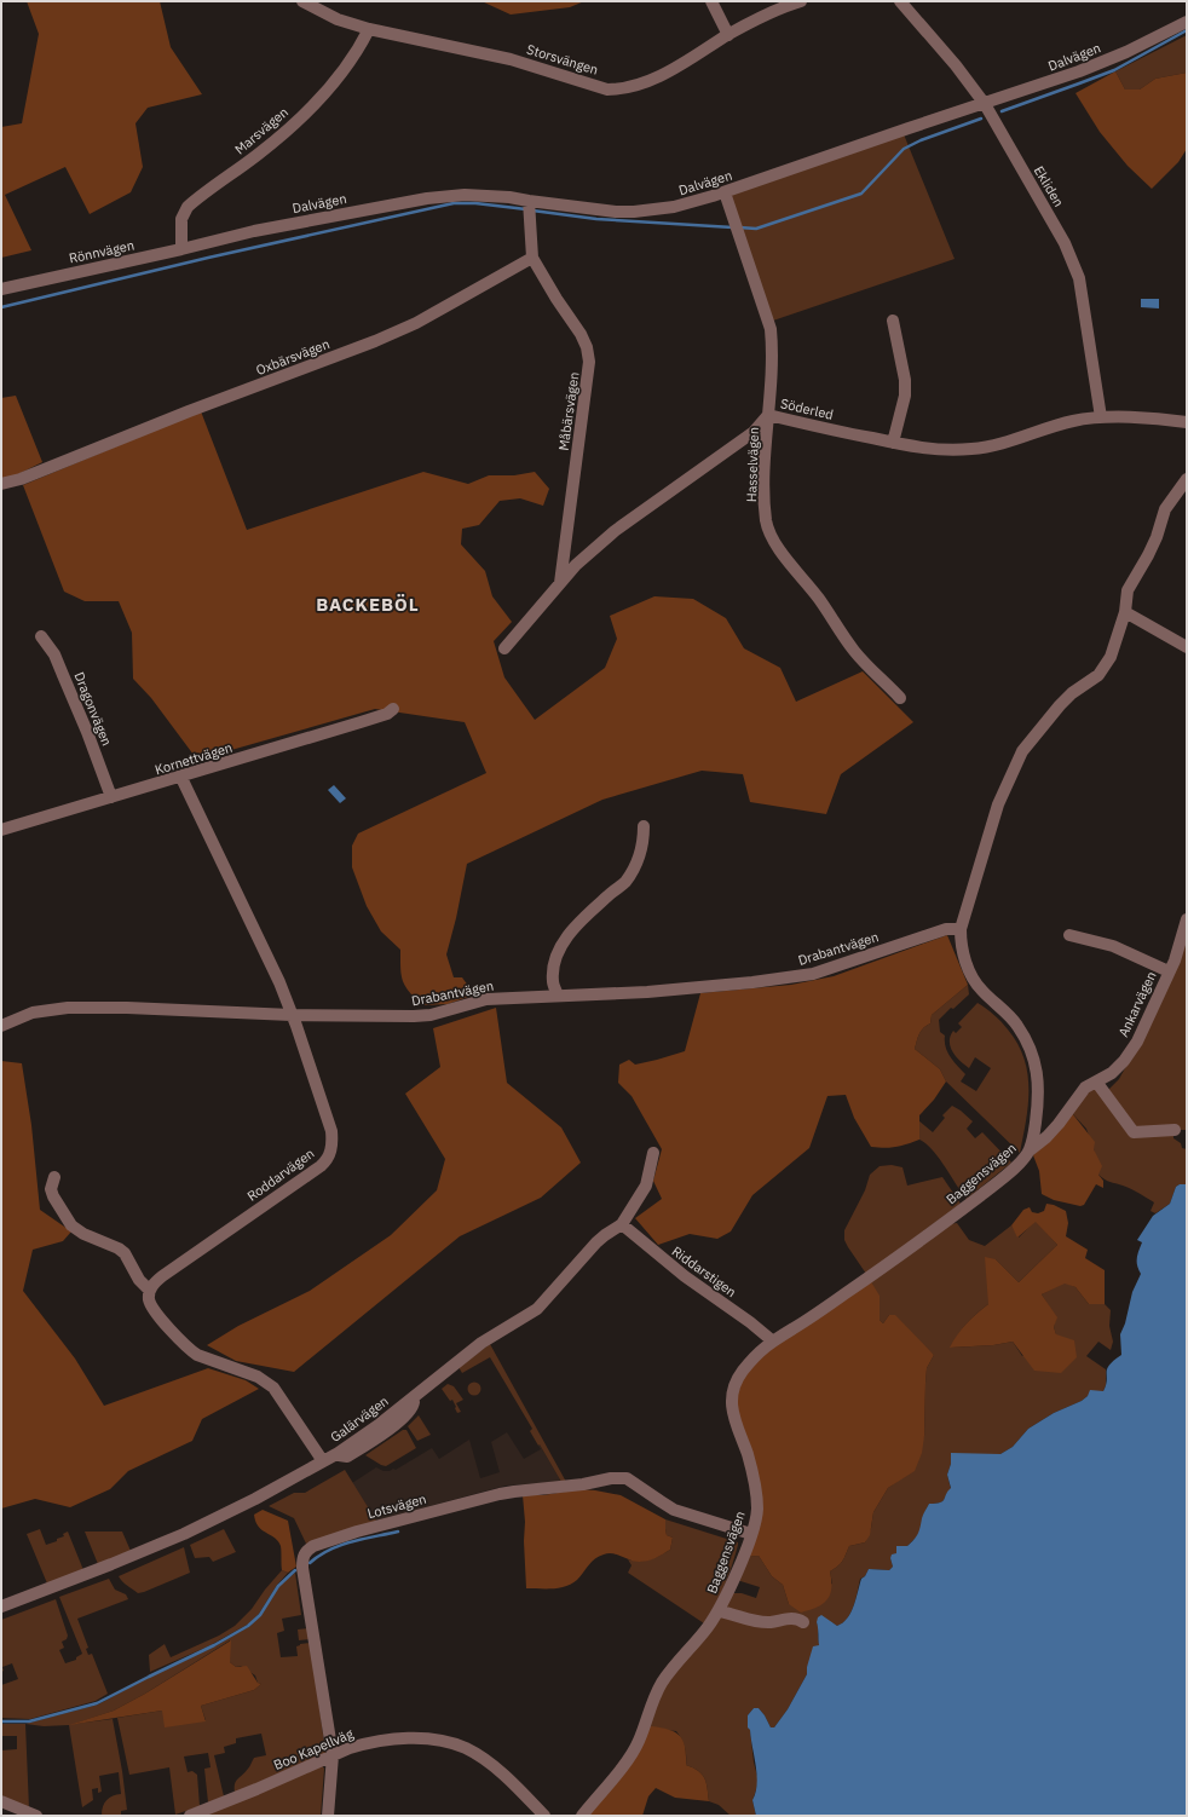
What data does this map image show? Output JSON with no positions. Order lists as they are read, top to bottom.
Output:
{
  "streets": {
    "street": [
      "Dalvägen",
      "Storsvängen",
      "Marsvägen",
      "Ekliden",
      "Rönnvägen",
      "Oxbärsvägen",
      "Söderled",
      "Måbärsvägen",
      "Hasselvägen",
      "Dragonvägen",
      "Kornettvägen",
      "Drabantvägen",
      "Ankarvägen",
      "Baggensvägen",
      "Roddarvägen",
      "Riddarstigen",
      "Galärvägen",
      "Lotsvägen",
      "Boo Kapellväg"
    ]
  },
  "crossings": [
    ["Dalvägen", "Ekliden"],
    ["Dalvägen", "Rönnvägen"],
    ["Dalvägen", "Hasselvägen"],
    ["Storsvängen", "Marsvägen"],
    ["Marsvägen", "Rönnvägen"],
    ["Ekliden", "Söderled"],
    ["Oxbärsvägen", "Måbärsvägen"],
    ["Söderled", "Måbärsvägen"],
    ["Söderled", "Hasselvägen"],
    ["Dragonvägen", "Kornettvägen"],
    ["Kornettvägen", "Roddarvägen"],
    ["Drabantvägen", "Baggensvägen"],
    ["Drabantvägen", "Roddarvägen"],
    ["Ankarvägen", "Baggensvägen"],
    ["Baggensvägen", "Riddarstigen"],
    ["Baggensvägen", "Lotsvägen"],
    ["Riddarstigen", "Galärvägen"],
    ["Lotsvägen", "Boo Kapellväg"]
  ],
  "districts": ["BACKEBÖL"]
}
